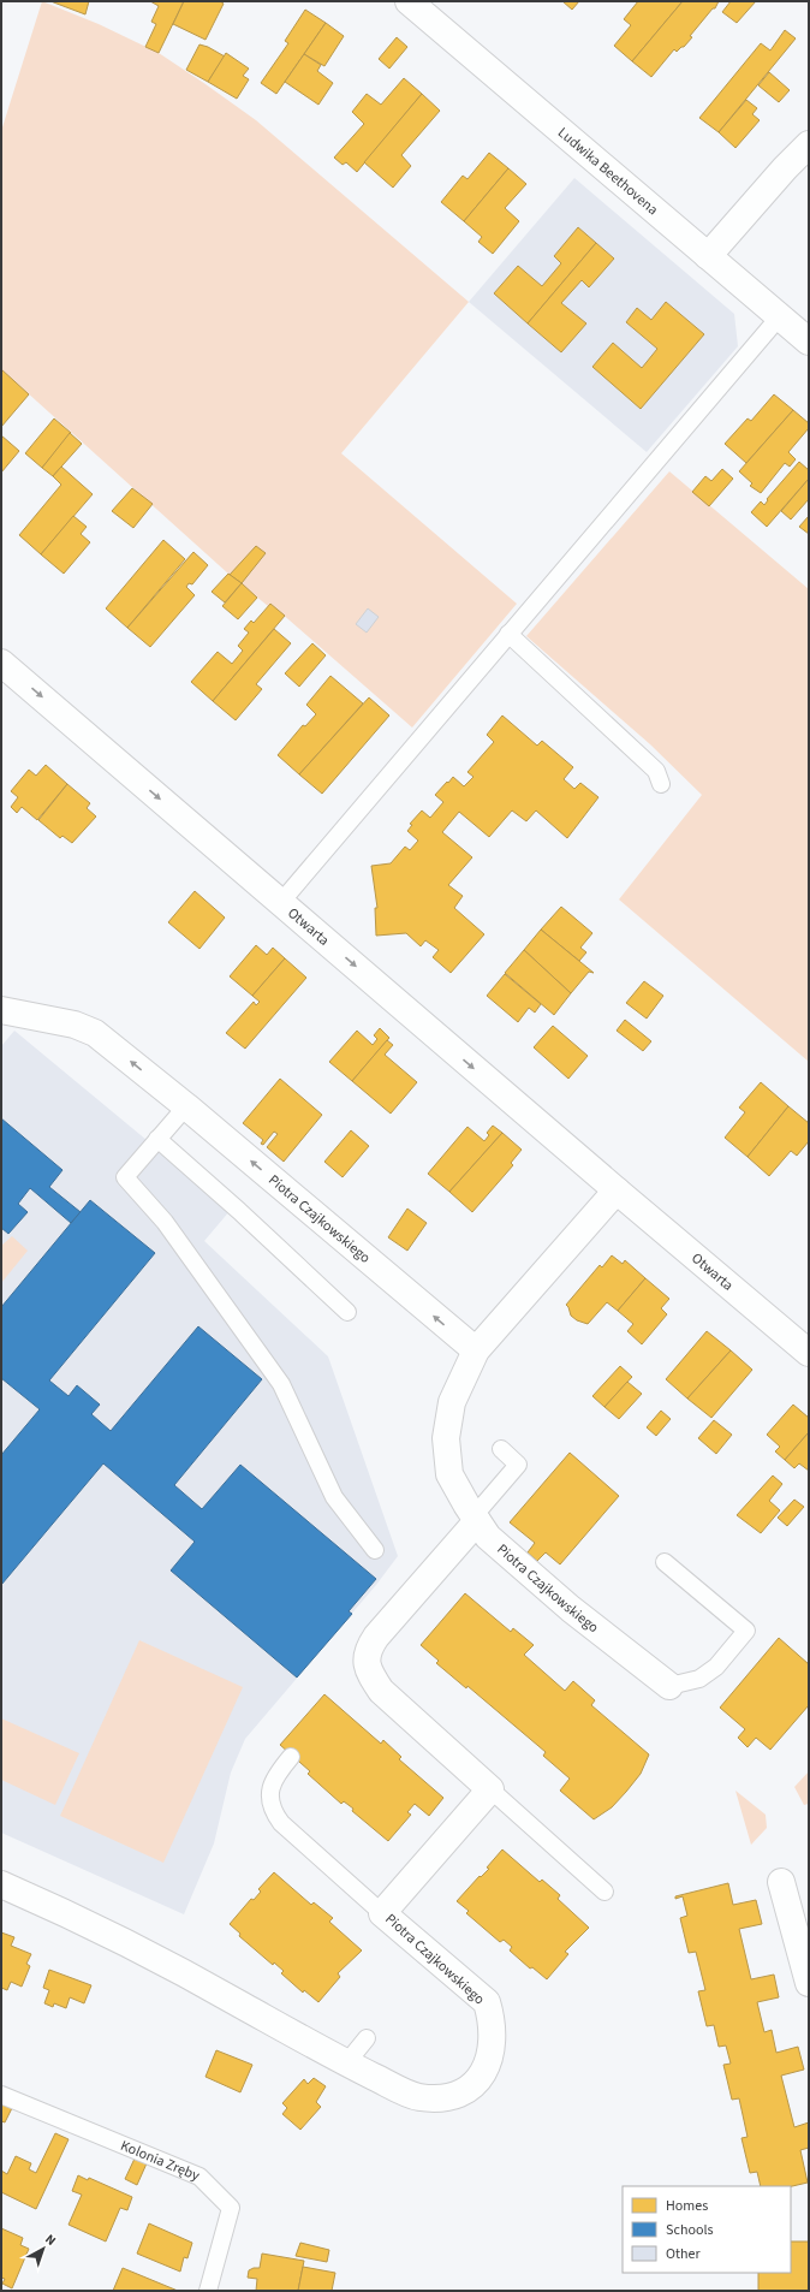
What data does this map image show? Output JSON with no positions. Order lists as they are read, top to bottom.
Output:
{
  "streets": {
    "street": ["Ludwika Beethovena", "Otwarta", "Piotra Czajkowskiego"],
    "lane": ["Kolonia Zręby"]
  },
  "one_way": ["Otwarta"],
  "legend": ["Homes", "Schools", "Other"],
  "north": "top right"
}
